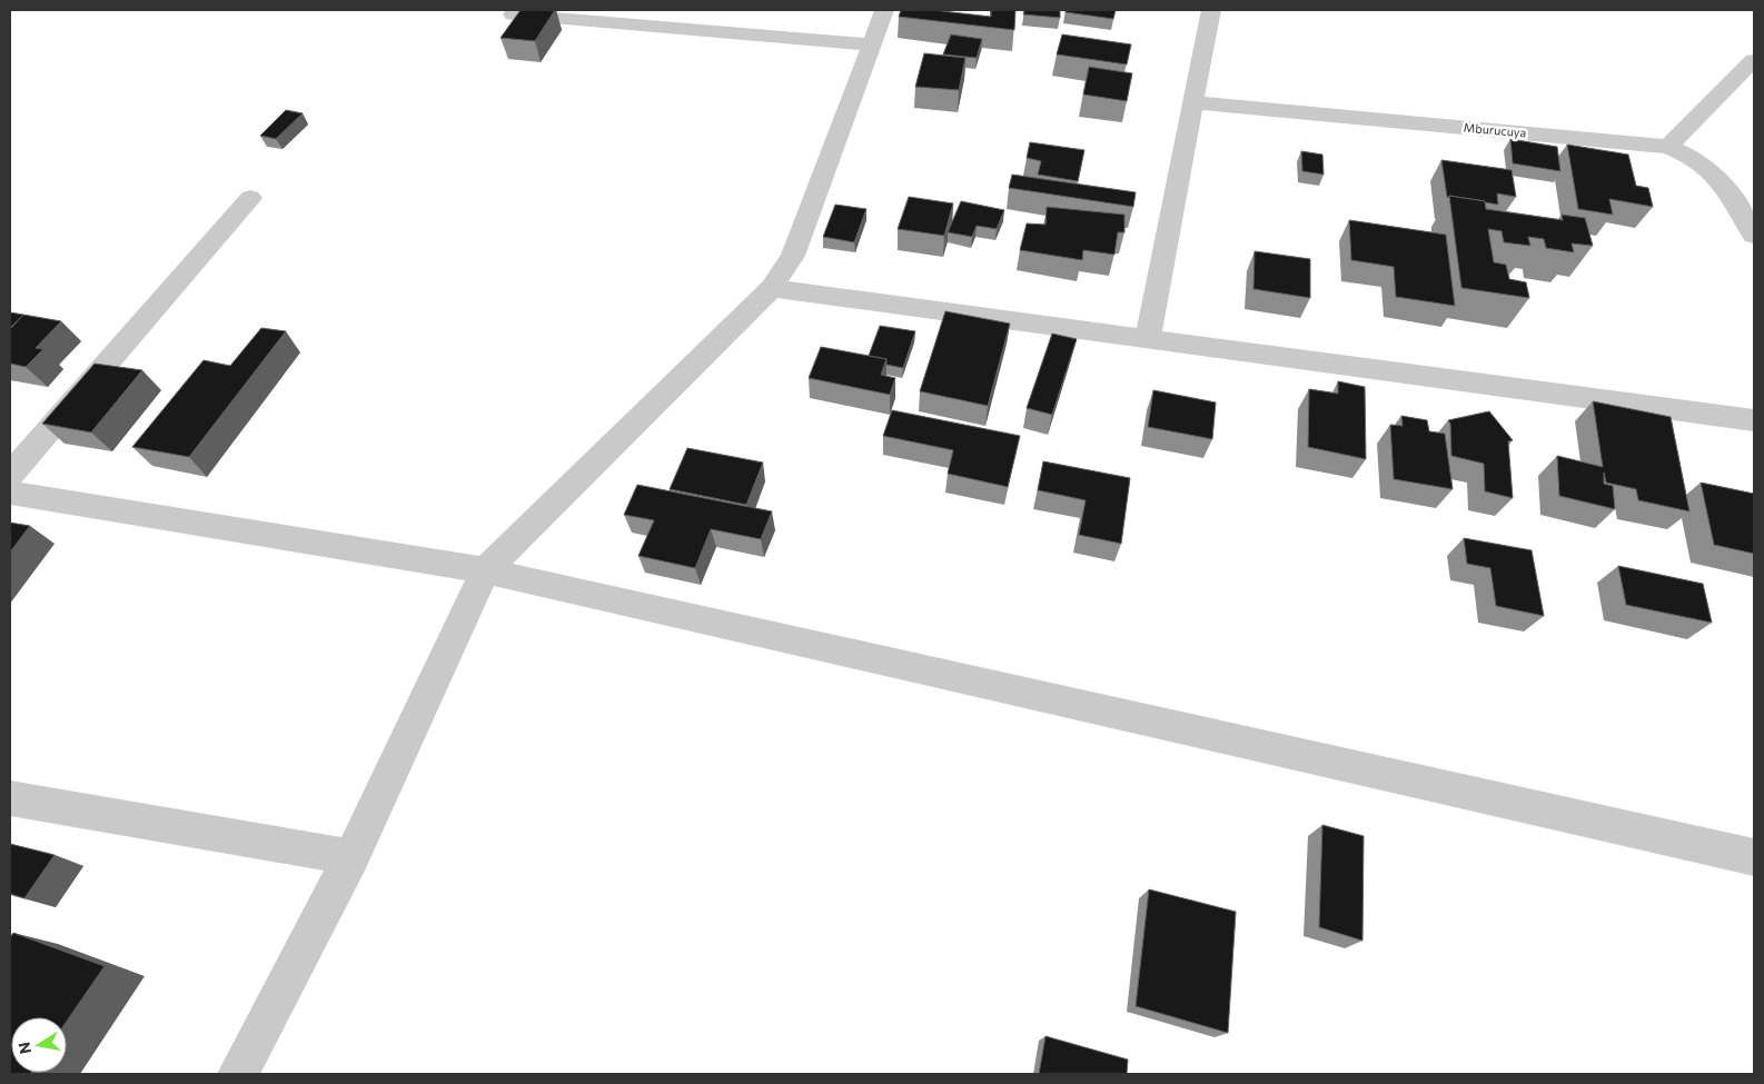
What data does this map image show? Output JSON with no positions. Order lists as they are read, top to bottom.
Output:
{
  "streets": {
    "street": ["Mburucuya"]
  },
  "north": "left"
}
